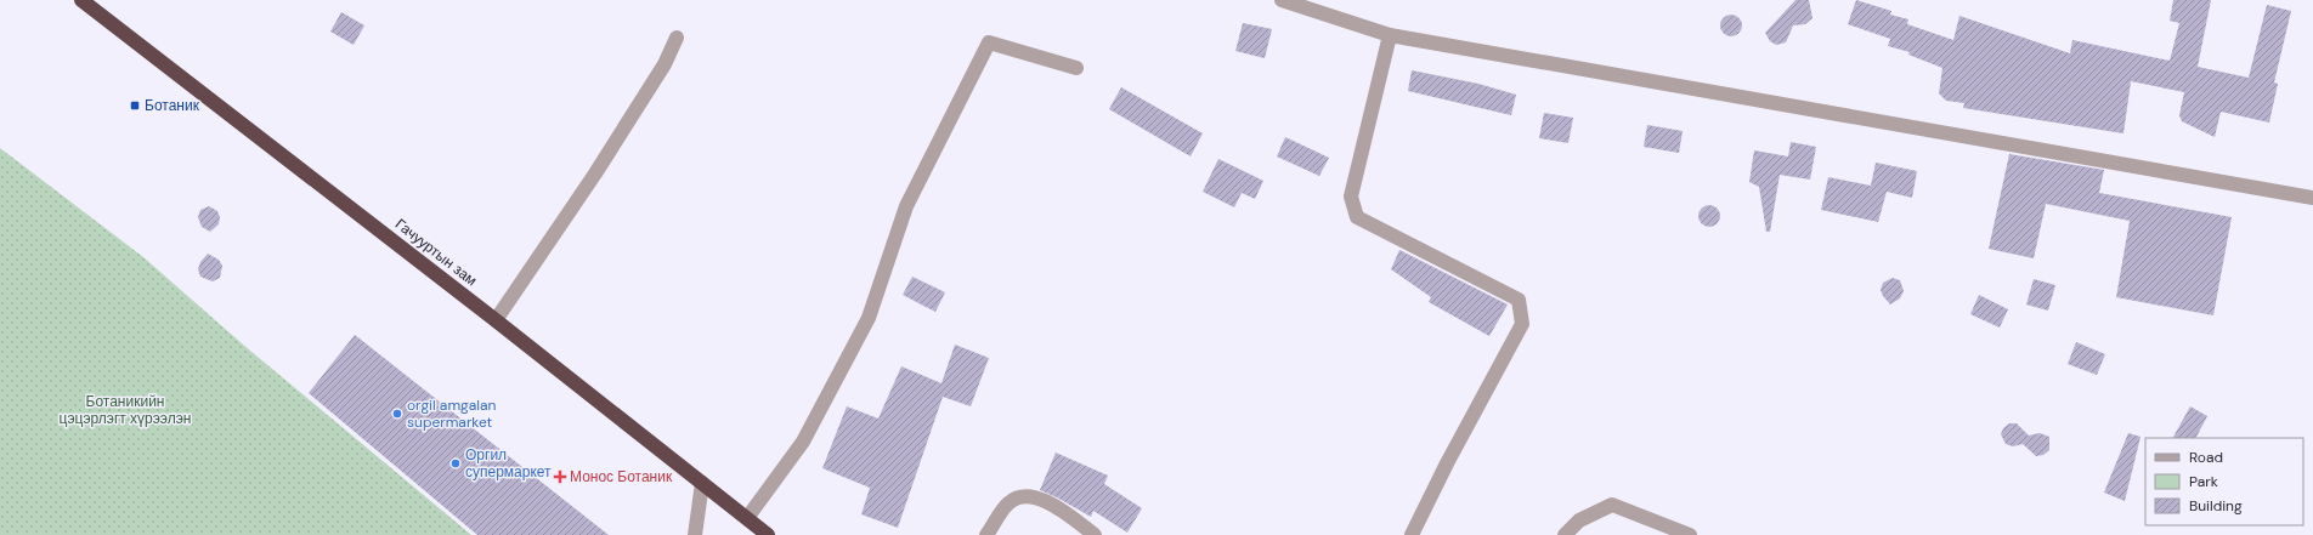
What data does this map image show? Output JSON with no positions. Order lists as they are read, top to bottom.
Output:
{
  "streets": {
    "highway": ["Гачууртын зам"]
  },
  "parks": ["Ботаникийн цэцэрлэгт хүрээлэн"],
  "places": {
    "transit": ["Ботаник"],
    "other": ["orgil amgalan supermarket", "Оргил супермаркет"],
    "health": ["Монос Ботаник"]
  },
  "legend": ["Road", "Park", "Building"]
}
